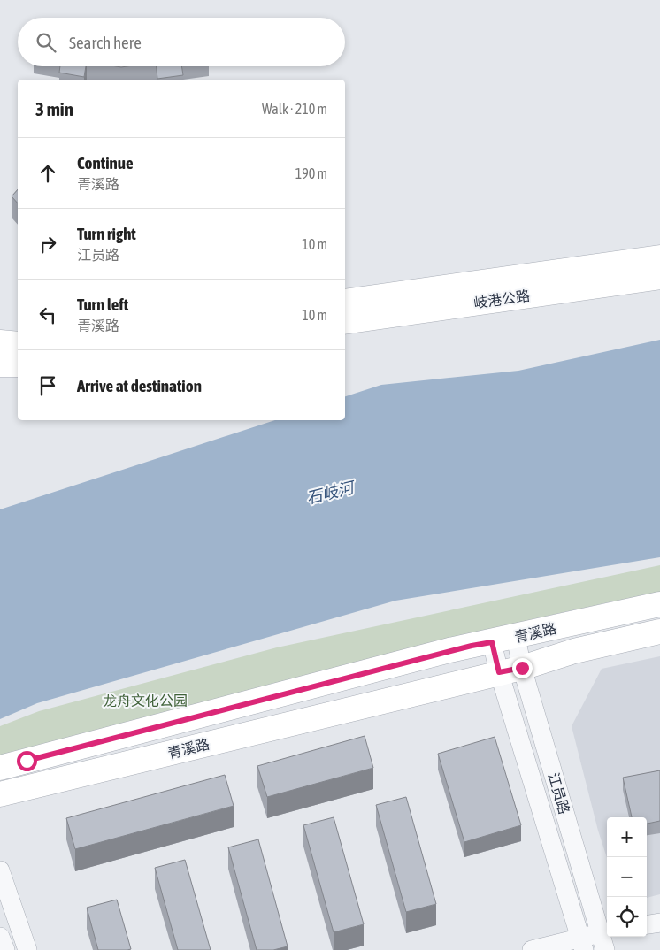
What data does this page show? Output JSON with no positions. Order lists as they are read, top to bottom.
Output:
{
  "streets": {
    "main road": ["岐港公路", "青溪路"],
    "street": ["江员路"]
  },
  "crossings": [
    ["青溪路", "江员路"]
  ],
  "water": ["石岐河"],
  "parks": ["龙舟文化公园"],
  "page": {
    "search": "Search here",
    "heading": ["3 min", "Walk · 210 m"],
    "list": [
      ["Continue", "青溪路", "190 m"],
      ["Turn right", "江员路", "10 m"],
      ["Turn left", "青溪路", "10 m"],
      "Arrive at destination"
    ],
    "map_buttons": ["+", "−"]
  }
}
